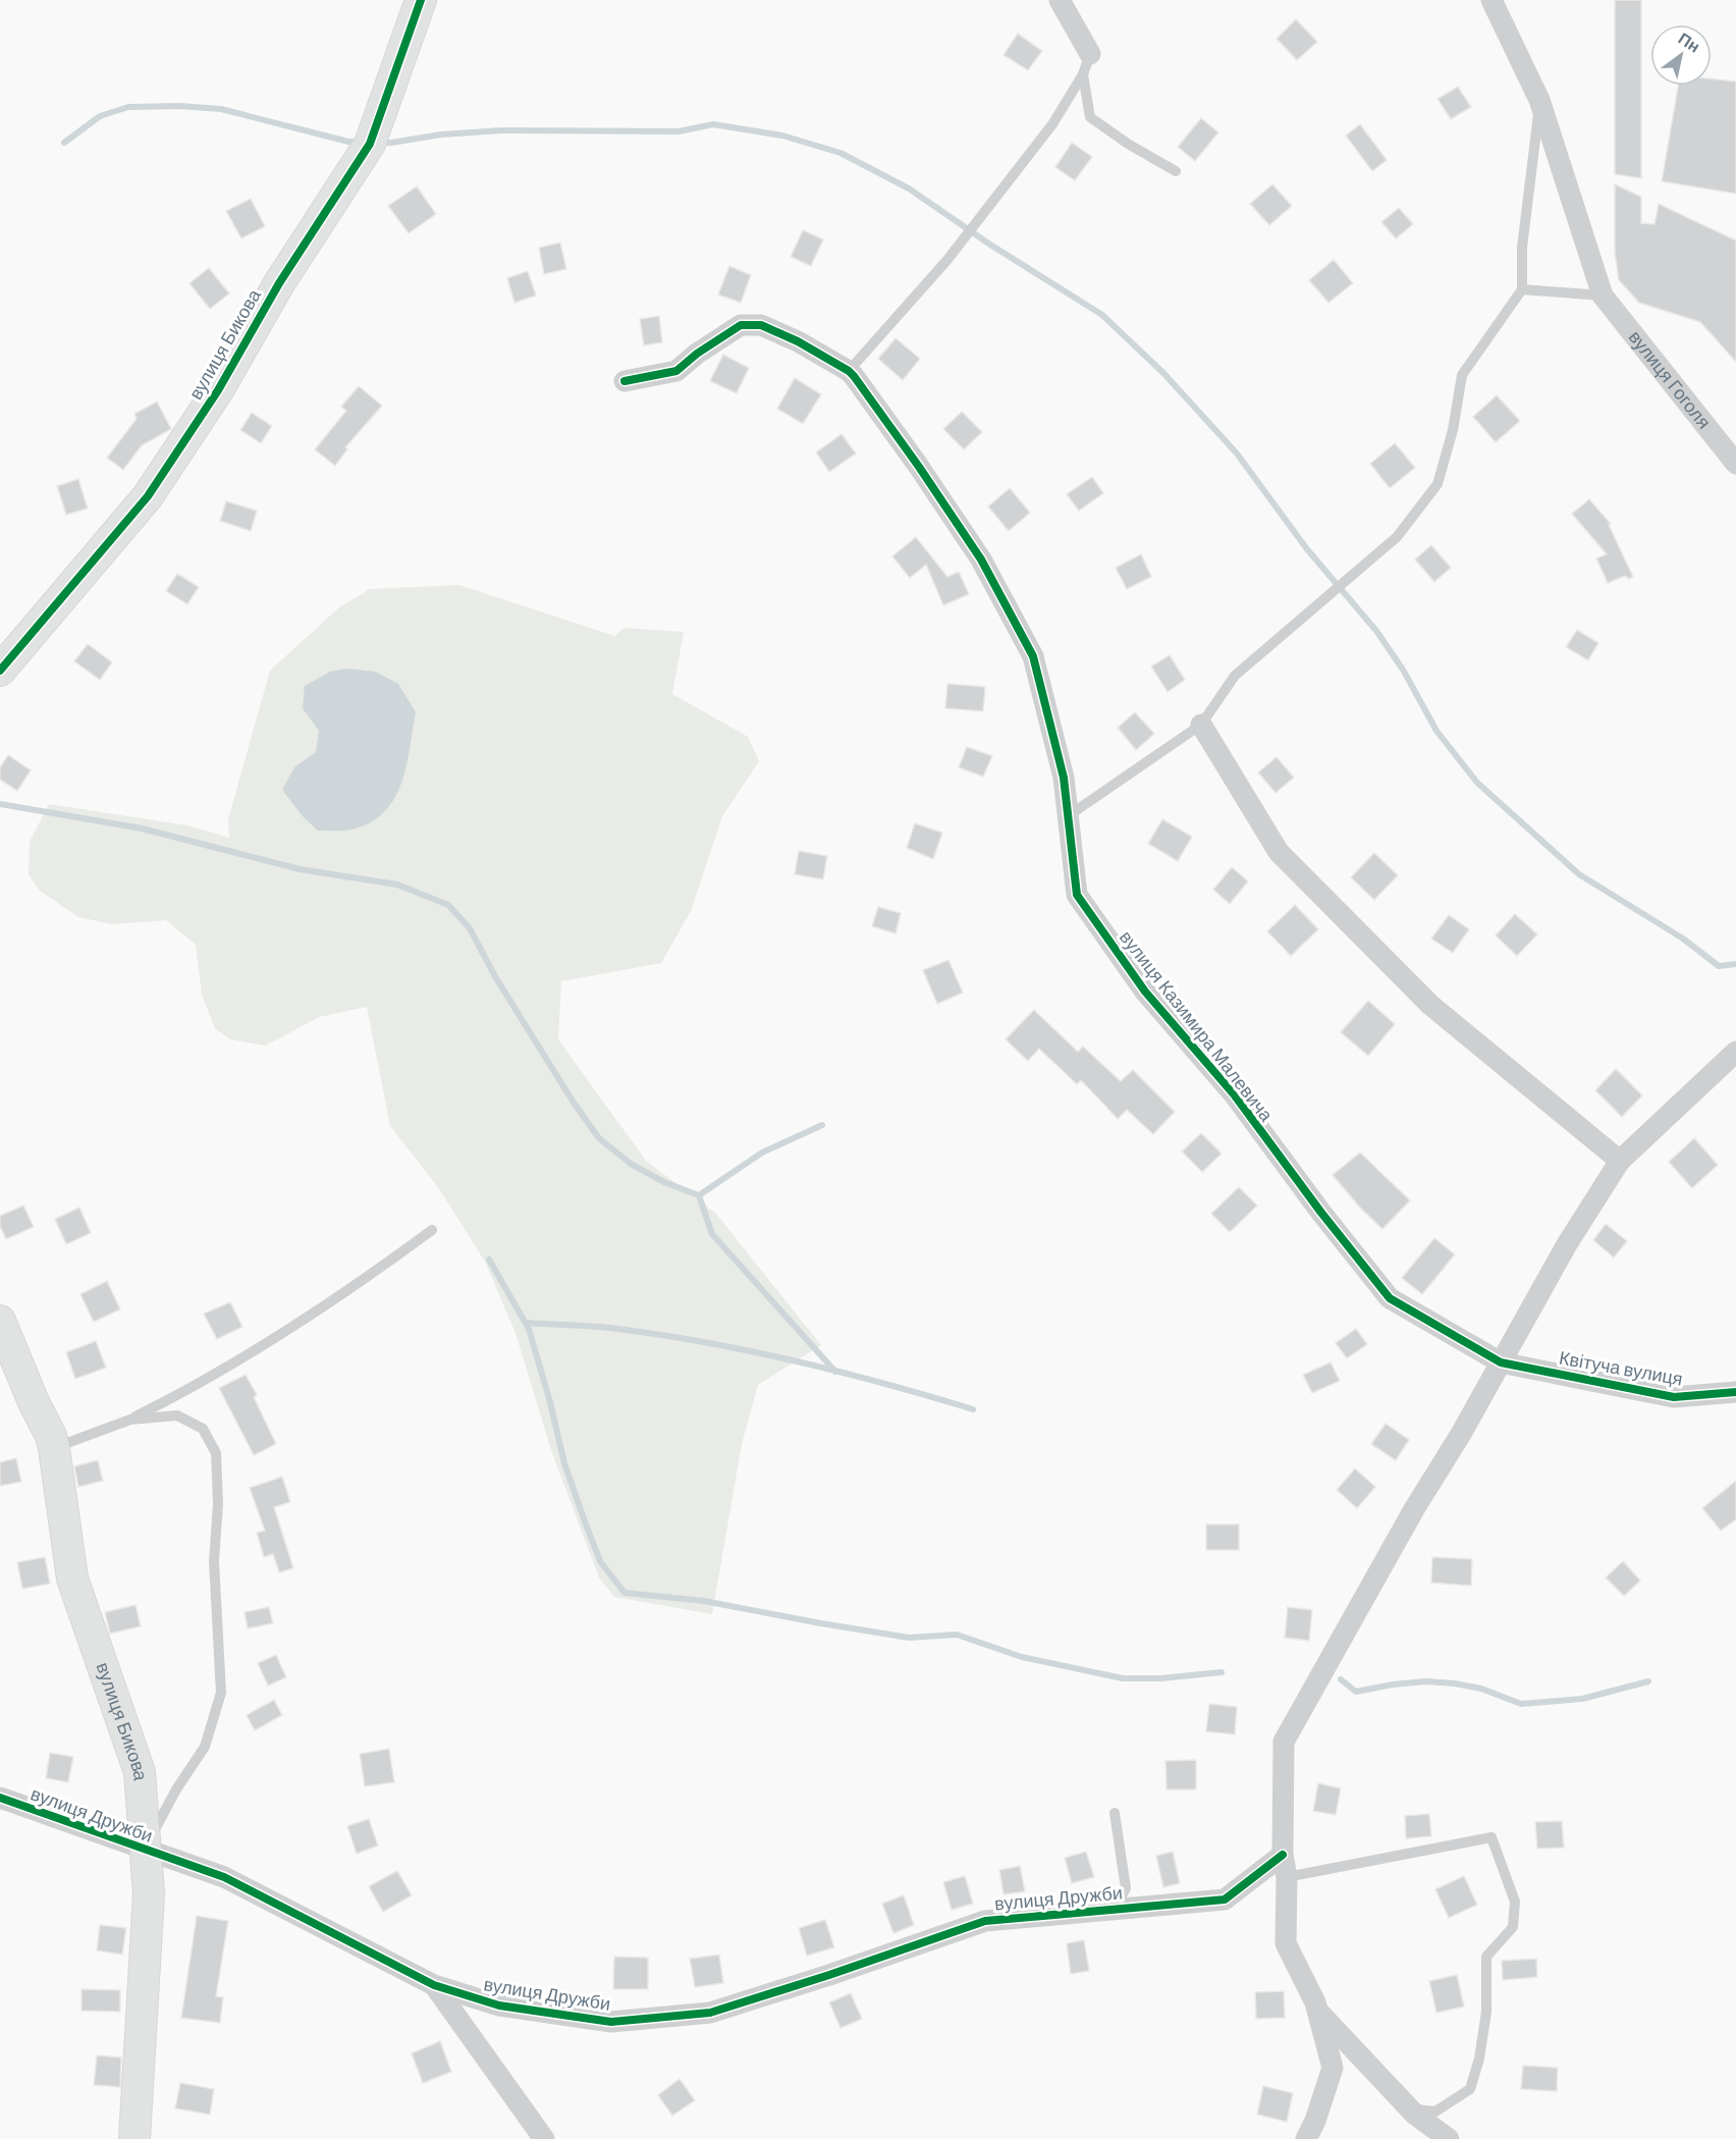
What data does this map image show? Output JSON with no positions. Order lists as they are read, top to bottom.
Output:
{
  "streets": {
    "street": [
      "вулиця Бикова",
      "вулиця Гоголя",
      "вулиця Казимира Малевича",
      "Квітуча вулиця",
      "вулиця Дружби"
    ]
  },
  "crossings": [
    ["вулиця Бикова", "вулиця Дружби"],
    ["вулиця Казимира Малевича", "Квітуча вулиця"]
  ],
  "north": "top right"
}
